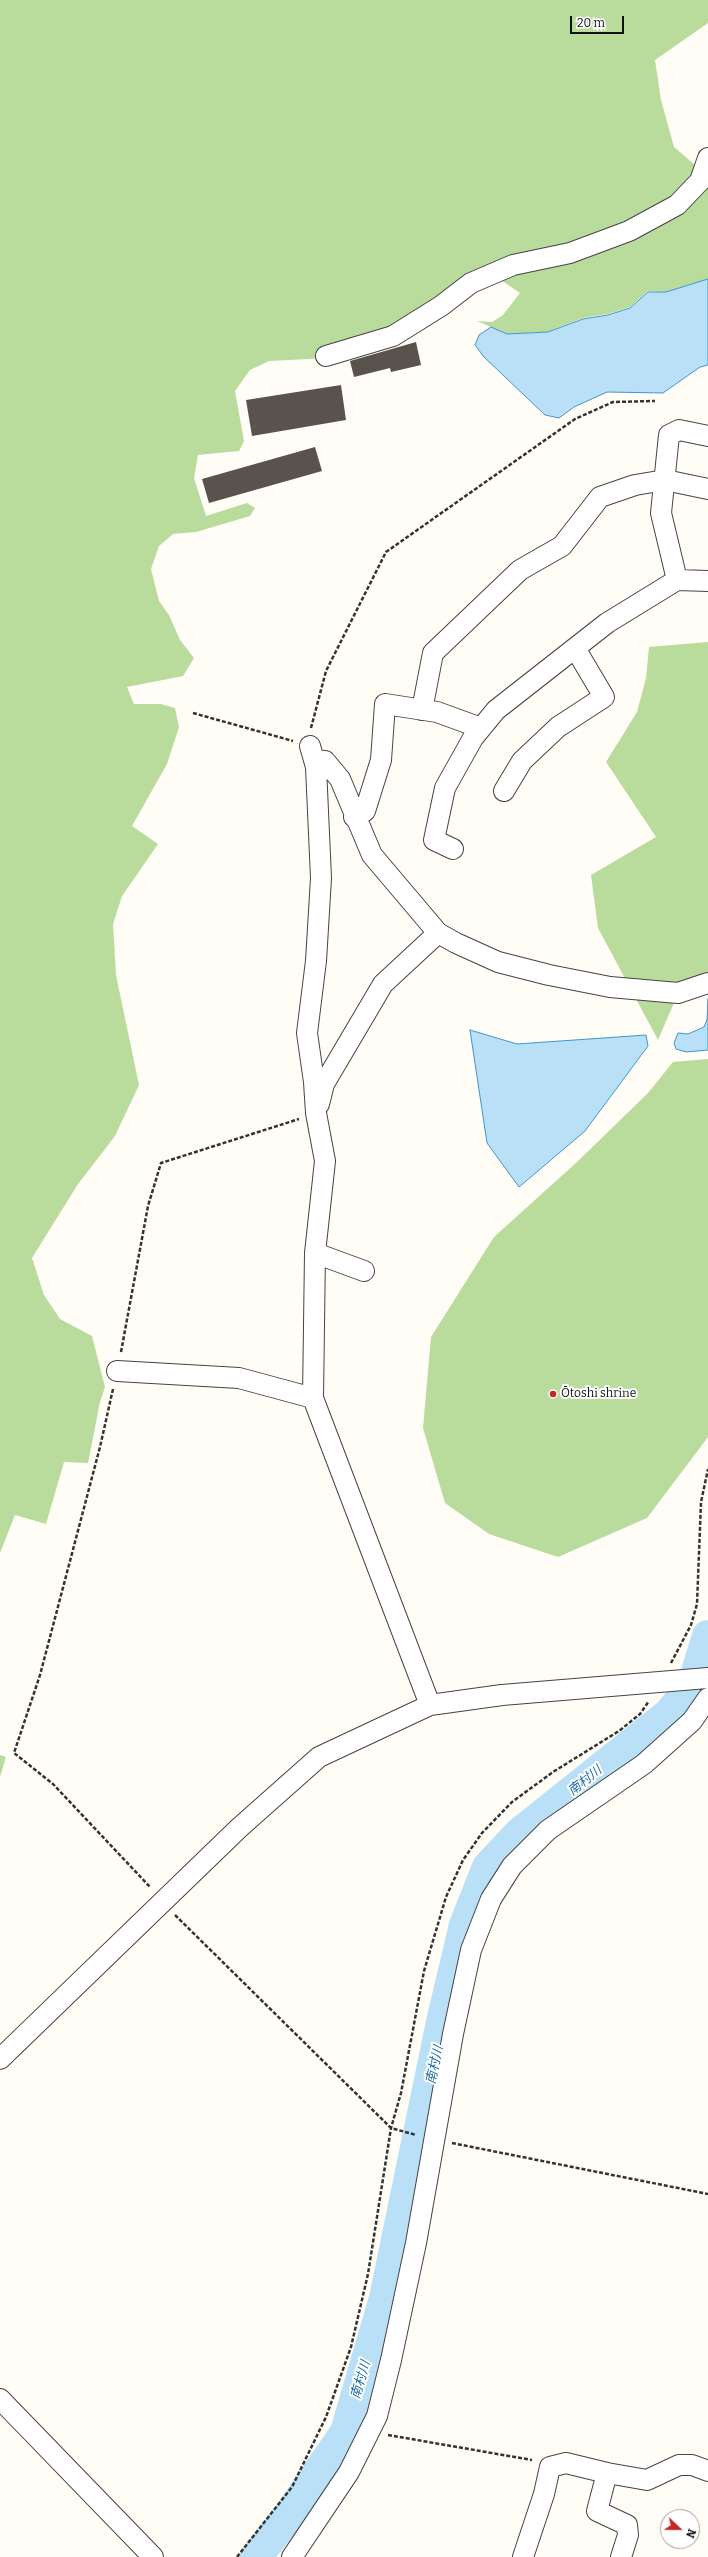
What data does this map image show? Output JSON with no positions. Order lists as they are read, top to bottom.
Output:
{
  "water": ["南村川"],
  "places": ["Ōtoshi shrine"],
  "scale_bar": "20 m",
  "north": "right"
}
